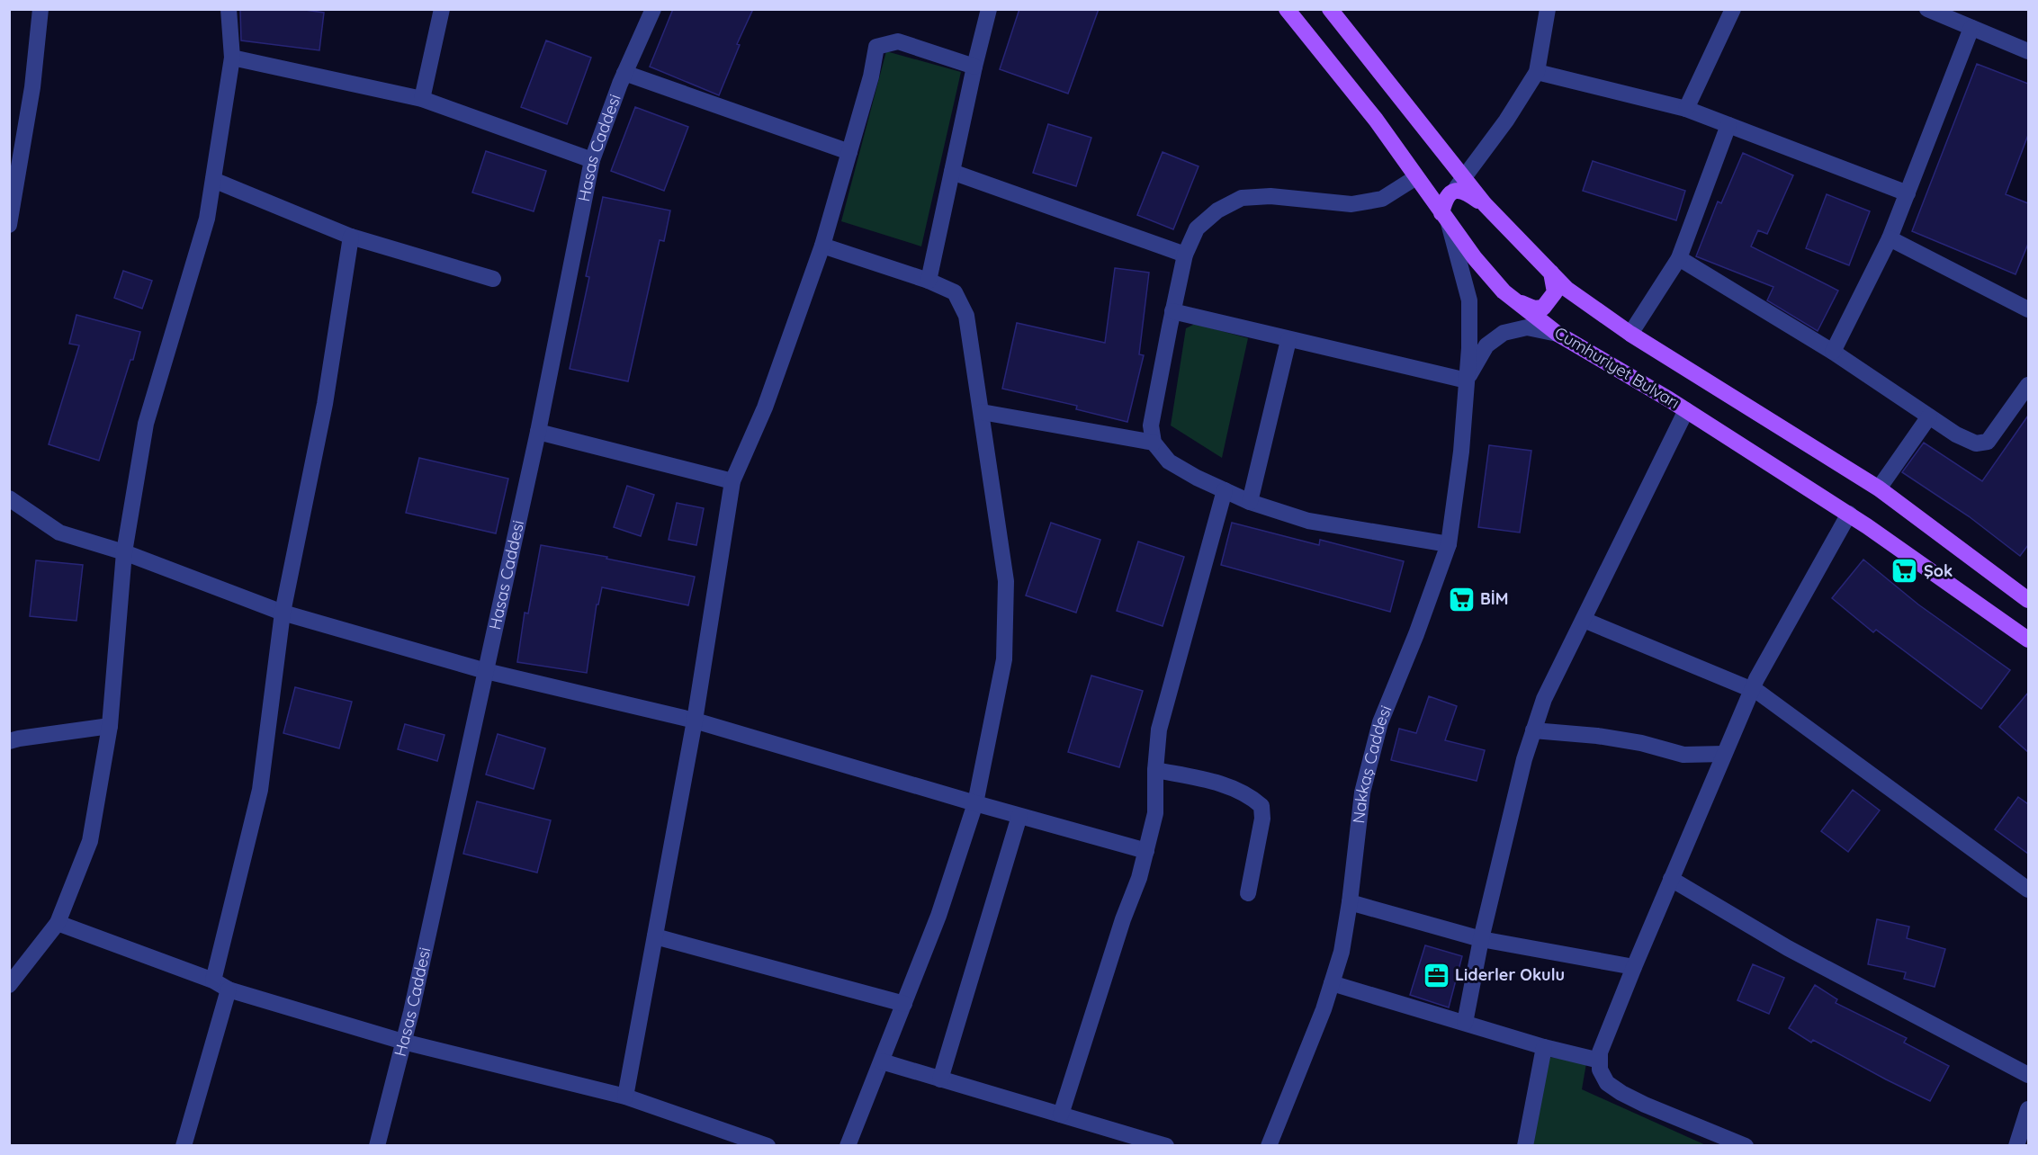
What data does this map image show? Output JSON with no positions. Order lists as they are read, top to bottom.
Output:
{
  "streets": {
    "main road": ["Cumhuriyet Bulvarı"],
    "street": ["Hasas Caddesi", "Nakkaş Caddesi"]
  },
  "crossings": [
    ["Cumhuriyet Bulvarı", "Nakkaş Caddesi"]
  ],
  "places": {
    "supermarket": ["Şok", "BİM"],
    "office": ["Liderler Okulu"]
  }
}
